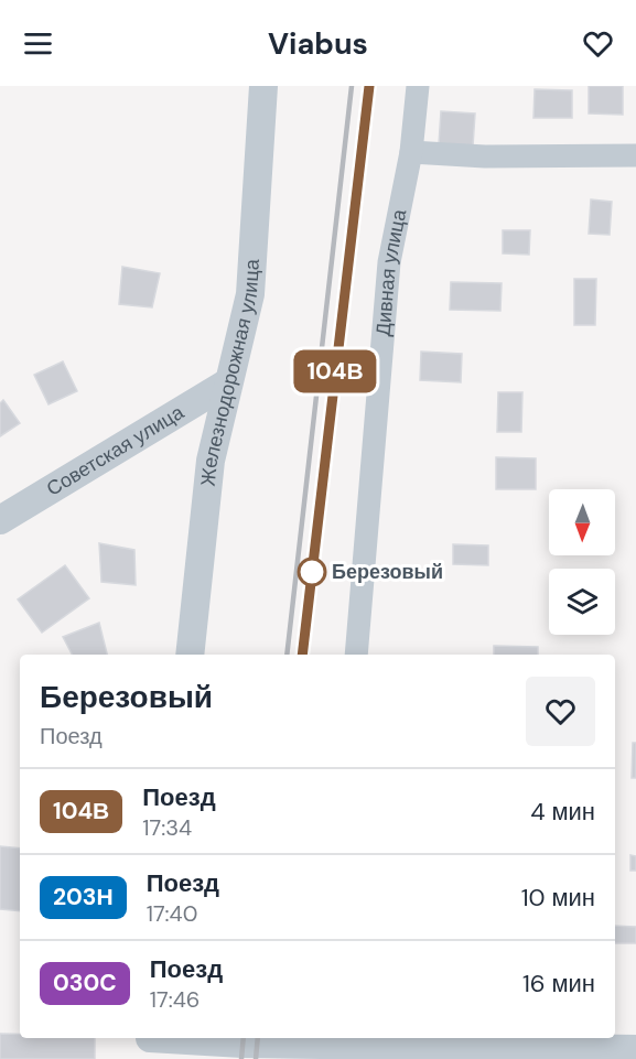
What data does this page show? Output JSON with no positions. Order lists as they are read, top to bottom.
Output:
{
  "streets": {
    "street": ["Дивная улица", "Железнодорожная улица", "Советская улица"]
  },
  "crossings": [
    ["Железнодорожная улица", "Советская улица"]
  ],
  "places": ["Березовый"],
  "north": "bottom",
  "page": {
    "header": "Viabus",
    "on_map": "104В",
    "heading": ["Березовый", "Поезд"],
    "list": [
      {
        "mark": "104В",
        "name": "Поезд",
        "note": "17:34",
        "value": "4 мин"
      },
      {
        "mark": "203Н",
        "name": "Поезд",
        "note": "17:40",
        "value": "10 мин"
      },
      {
        "mark": "030C",
        "name": "Поезд",
        "note": "17:46",
        "value": "16 мин"
      }
    ]
  }
}
